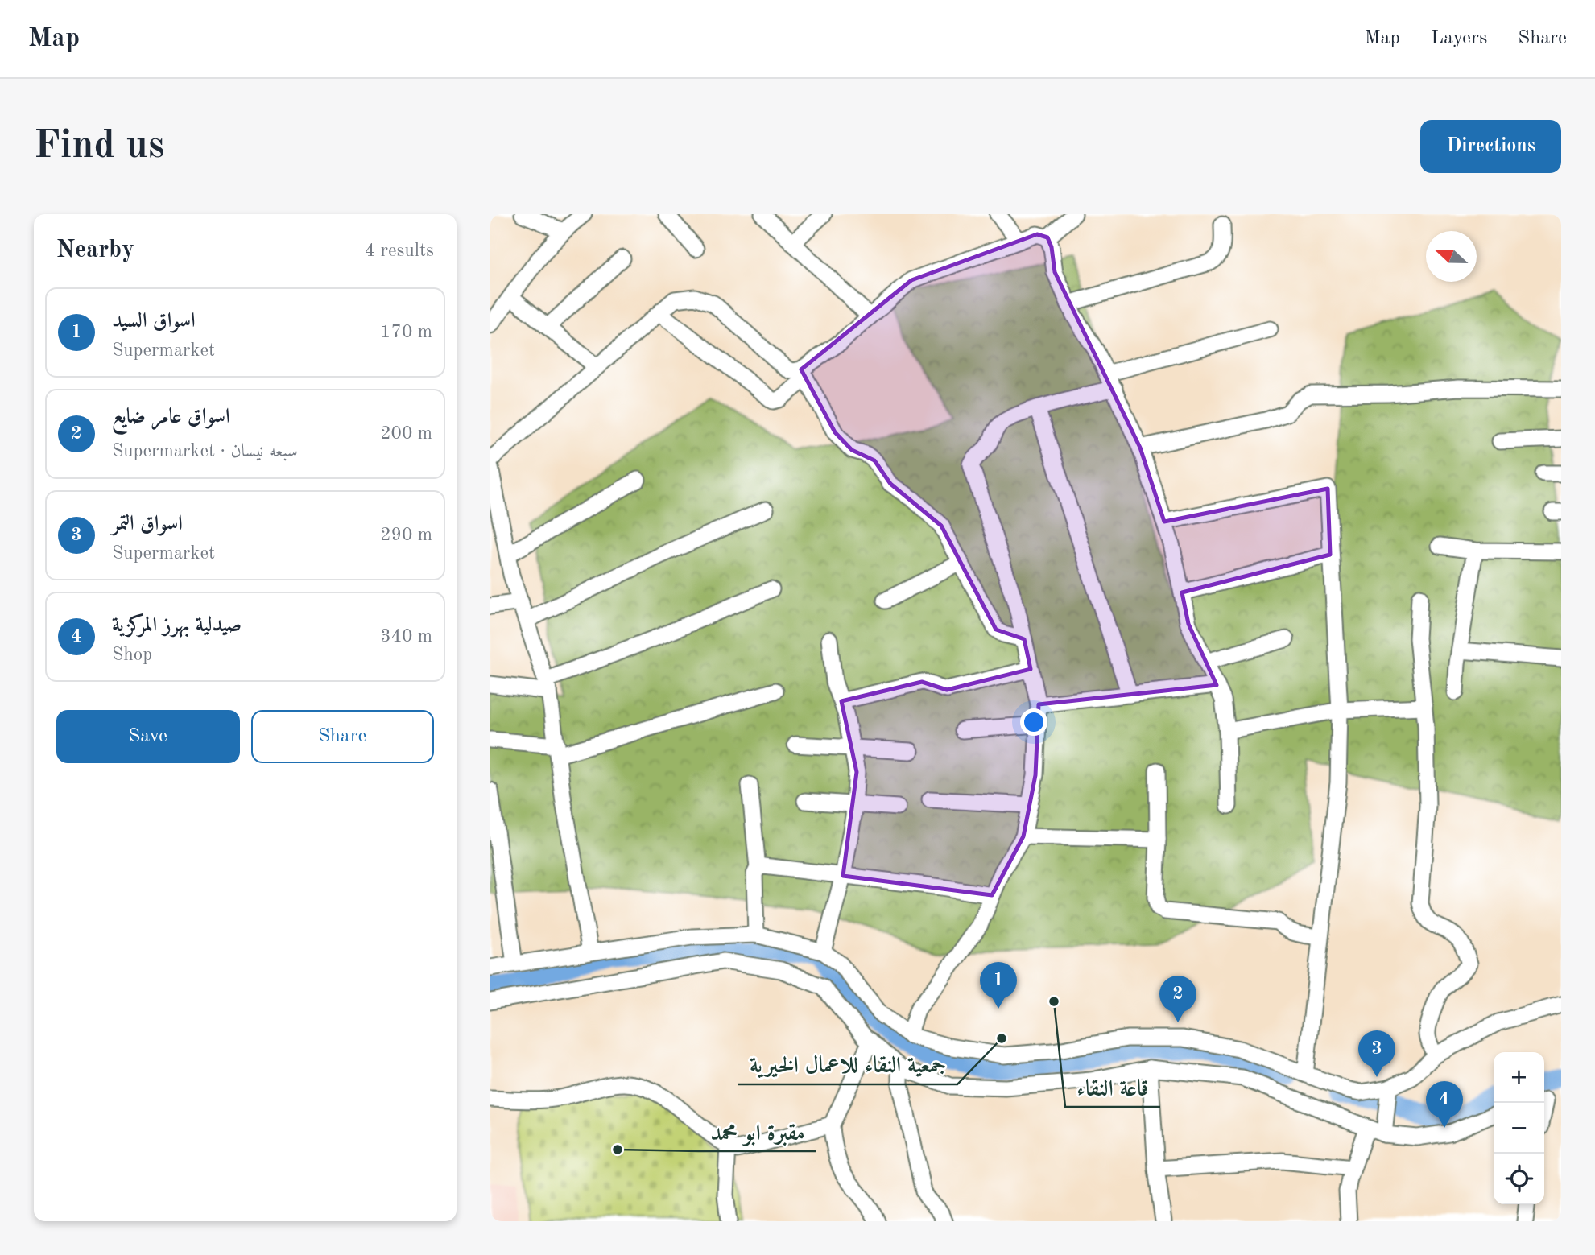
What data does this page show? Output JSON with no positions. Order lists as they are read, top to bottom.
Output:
{
  "places": ["قاعة النقاء", "جمعية النقاء للاعمال الخيرية", "مقبرة ابو محمد"],
  "north": "left",
  "page": {
    "header": "Map",
    "nav": ["Map", "Layers", "Share"],
    "buttons": [
      "Directions",
      ["Save", "Share"]
    ],
    "title": "Find us",
    "heading": ["Nearby", "4 results"],
    "list": [
      {
        "mark": "1",
        "name": "اسواق السيد",
        "note": "Supermarket",
        "value": "170 m"
      },
      {
        "mark": "2",
        "name": "اسواق عامر ضايع",
        "note": "Supermarket · سبعه نيسان",
        "value": "200 m"
      },
      {
        "mark": "3",
        "name": "اسواق التمر",
        "note": "Supermarket",
        "value": "290 m"
      },
      {
        "mark": "4",
        "name": "صيدلية بهرز المركزية",
        "note": "Shop",
        "value": "340 m"
      }
    ],
    "pins": [
      "1",
      "2",
      "3",
      "4"
    ],
    "map_buttons": ["+", "−"]
  }
}
